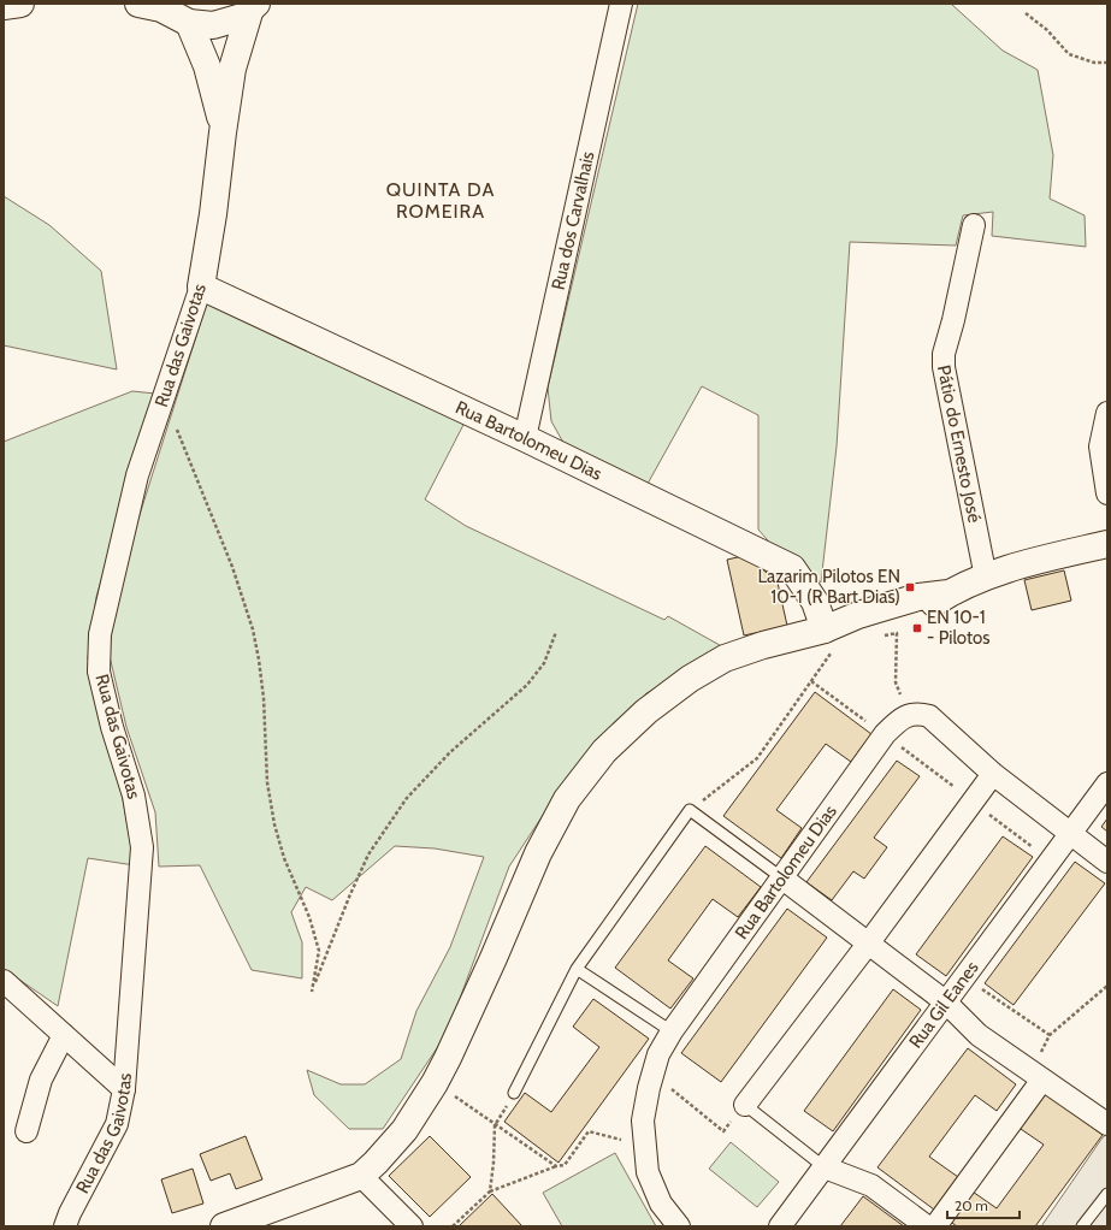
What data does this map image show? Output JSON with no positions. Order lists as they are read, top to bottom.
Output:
{
  "streets": {
    "main road": ["Rua das Gaivotas", "Rua Bartolomeu Dias"],
    "street": ["Rua dos Carvalhais", "Pátio do Ernesto José", "Rua Gil Eanes"]
  },
  "crossings": [
    ["Rua dos Carvalhais", "Rua Bartolomeu Dias"],
    ["Rua das Gaivotas", "Rua Bartolomeu Dias"]
  ],
  "districts": ["QUINTA DA ROMEIRA"],
  "places": {
    "transit": ["Lazarim Pilotos EN 10-1 (R Bart Dias)", "EN 10-1 - Pilotos"]
  },
  "scale_bar": "20 m"
}
